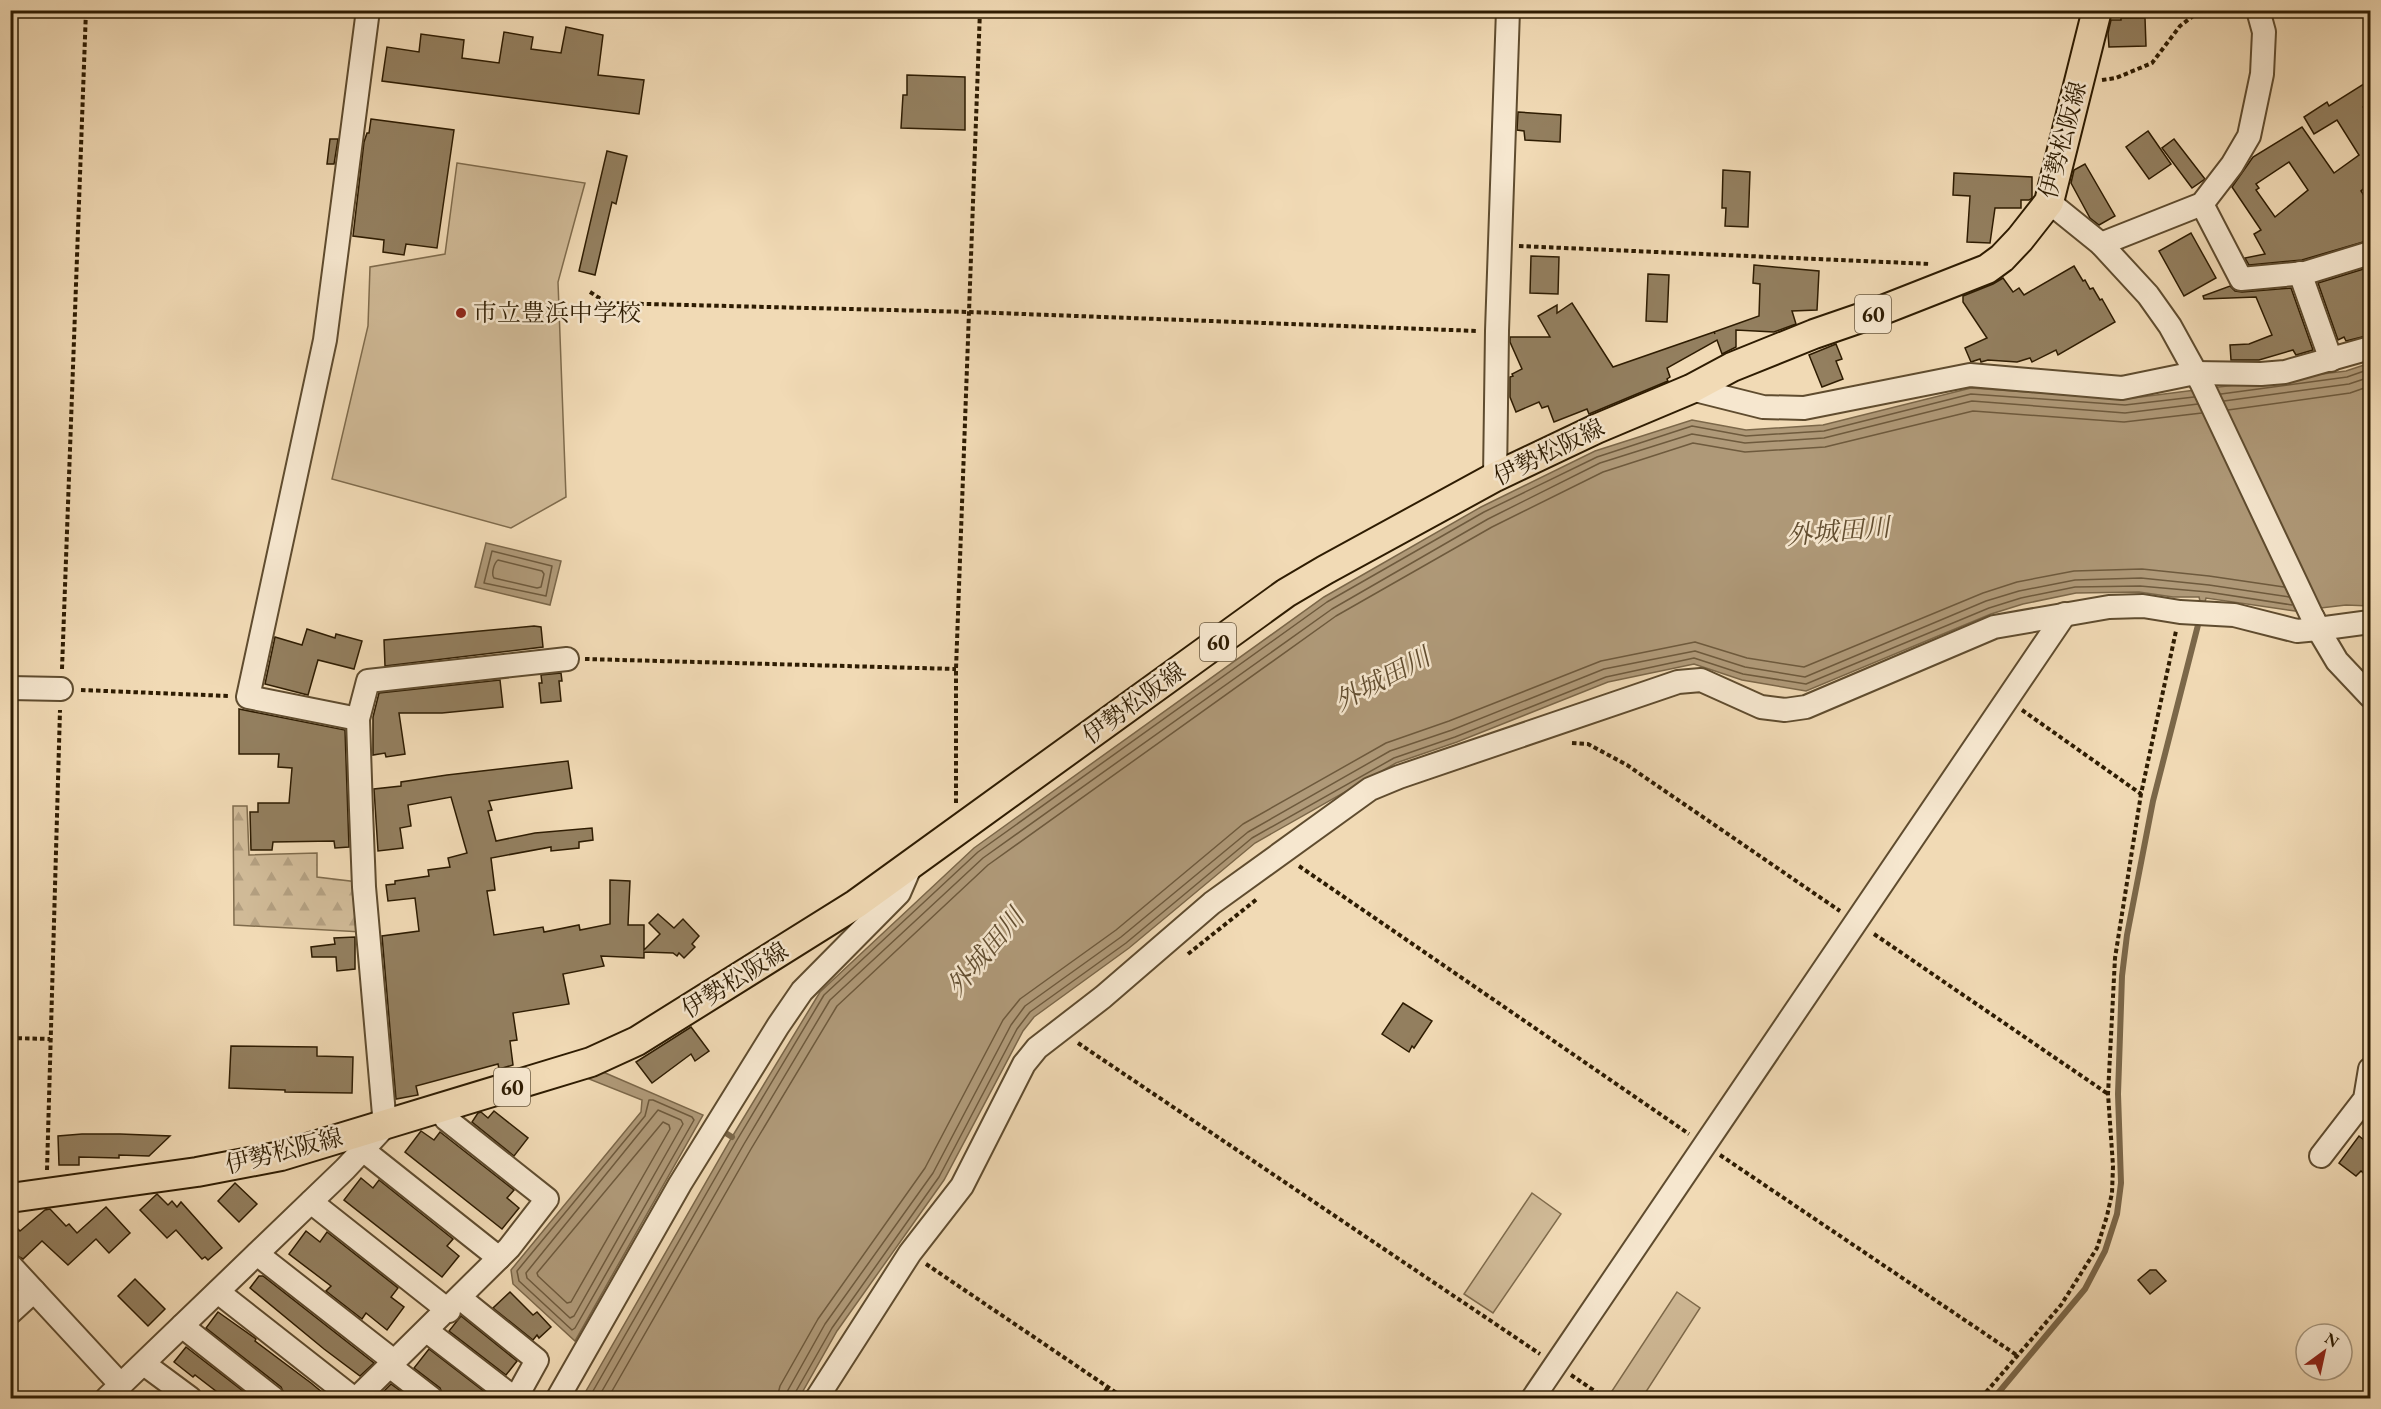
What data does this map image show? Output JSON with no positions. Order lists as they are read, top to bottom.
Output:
{
  "streets": {
    "main road": ["伊勢松阪線", "60"]
  },
  "water": ["外城田川"],
  "places": ["市立豊浜中学校"],
  "north": "top right"
}
